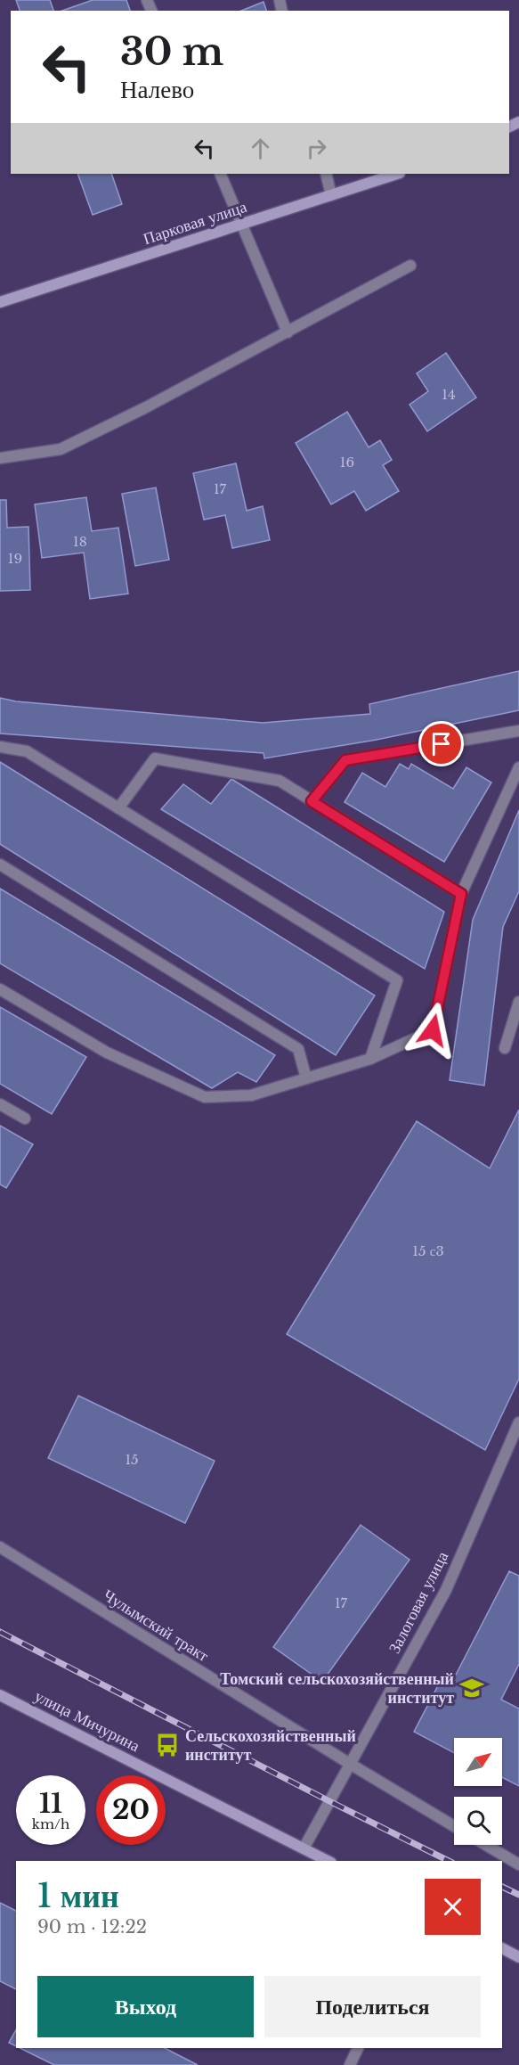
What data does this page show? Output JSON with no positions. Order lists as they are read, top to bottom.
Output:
{
  "streets": {
    "street": [
      "Парковая улица",
      "Залоговая улица",
      "Чулымский тракт",
      "улица Мичурина"
    ]
  },
  "crossings": [
    ["Залоговая улица", "Чулымский тракт"],
    ["Залоговая улица", "улица Мичурина"]
  ],
  "places": {
    "school or university": ["Томский сельскохозяйственный институт"],
    "bus stop": ["Сельскохозяйственный институт"]
  },
  "house_numbers": [
    "14",
    "16",
    "17",
    "18",
    "19",
    "15 с3",
    "15",
    "17"
  ],
  "north": "top right",
  "page": {
    "turn": ["30 m", "Налево"],
    "speed": "11 km/h",
    "limit": "20",
    "heading": ["1 мин", "90 m · 12:22"],
    "buttons": ["Выход", "Поделиться"]
  }
}
